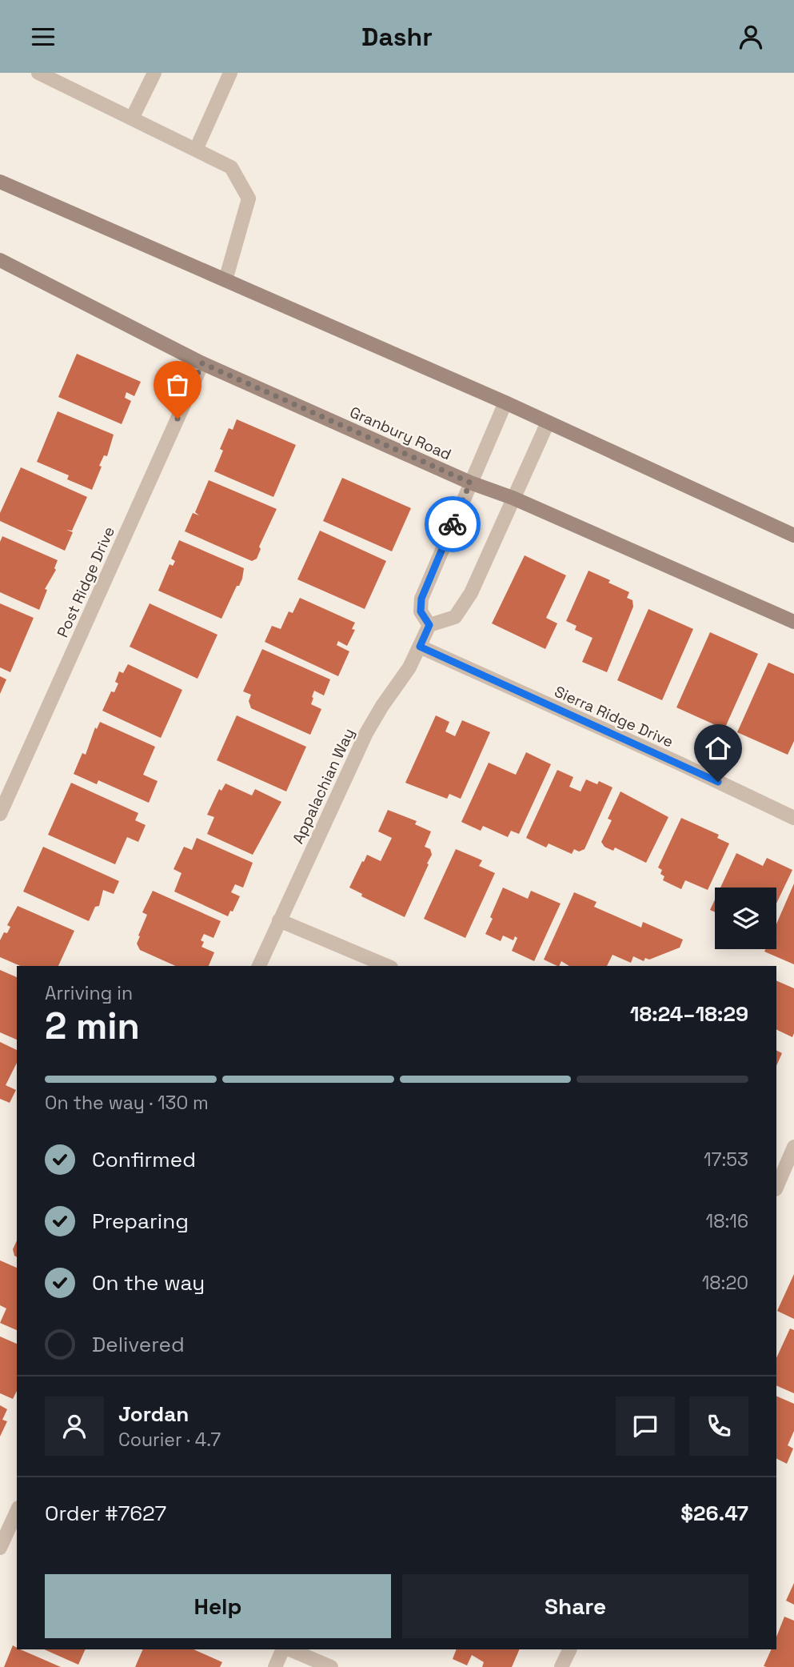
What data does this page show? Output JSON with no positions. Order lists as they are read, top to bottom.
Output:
{
  "streets": {
    "main road": ["Granbury Road"],
    "street": ["Post Ridge Drive", "Sierra Ridge Drive", "Appalachian Way"]
  },
  "crossings": [
    ["Granbury Road", "Post Ridge Drive"],
    ["Sierra Ridge Drive", "Appalachian Way"]
  ],
  "page": {
    "header": "Dashr",
    "heading": ["2 min", "Arriving in", "18:24–18:29"],
    "panel": [
      "Jordan",
      "Courier · 4.7",
      "Order #7627",
      "$26.47"
    ],
    "bar": "On the way · 130 m",
    "list": [
      ["Confirmed", "17:53"],
      ["Preparing", "18:16"],
      ["On the way", "18:20"],
      "Delivered"
    ],
    "buttons": ["Help", "Share"]
  }
}
